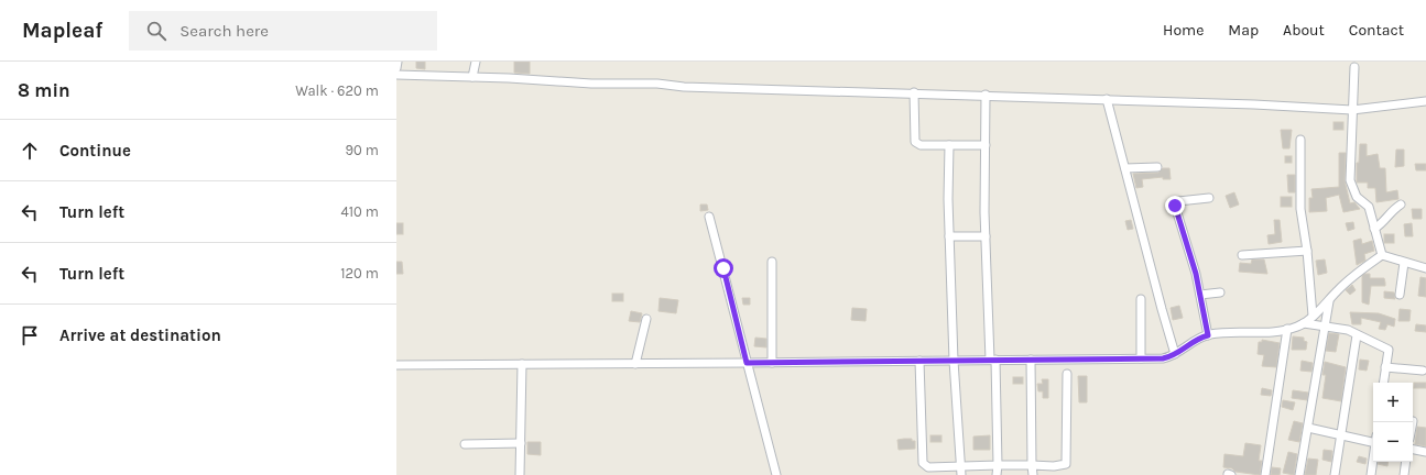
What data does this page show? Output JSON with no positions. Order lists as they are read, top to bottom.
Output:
{
  "page": {
    "header": "Mapleaf",
    "search": "Search here",
    "nav": [
      "Home",
      "Map",
      "About",
      "Contact"
    ],
    "heading": ["8 min", "Walk · 620 m"],
    "list": [
      ["Continue", "90 m"],
      ["Turn left", "410 m"],
      ["Turn left", "120 m"],
      "Arrive at destination"
    ],
    "map_buttons": ["+", "−"]
  }
}
